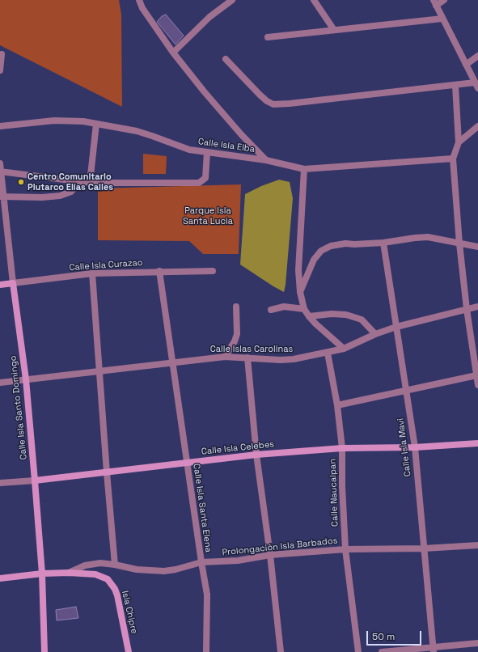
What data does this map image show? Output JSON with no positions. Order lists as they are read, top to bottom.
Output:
{
  "streets": {
    "street": [
      "Calle Isla Elba",
      "Calle Isla Curazao",
      "Calle Islas Carolinas",
      "Calle Isla Santo Domingo",
      "Calle Isla Mavi",
      "Calle Isla Celebes",
      "Calle Naucalpan",
      "Calle Isla Santa Elena",
      "Prolongación Isla Barbados",
      "Isla Chipre"
    ]
  },
  "crossings": [
    ["Calle Isla Curazao", "Calle Isla Santo Domingo"],
    ["Calle Isla Curazao", "Calle Isla Santa Elena"],
    ["Calle Islas Carolinas", "Calle Isla Santo Domingo"],
    ["Calle Islas Carolinas", "Calle Isla Mavi"],
    ["Calle Islas Carolinas", "Calle Naucalpan"],
    ["Calle Islas Carolinas", "Calle Isla Santa Elena"],
    ["Calle Isla Santo Domingo", "Calle Isla Celebes"],
    ["Calle Isla Mavi", "Calle Isla Celebes"],
    ["Calle Isla Mavi", "Prolongación Isla Barbados"],
    ["Calle Isla Celebes", "Calle Naucalpan"],
    ["Calle Isla Celebes", "Calle Isla Santa Elena"],
    ["Calle Naucalpan", "Prolongación Isla Barbados"],
    ["Calle Isla Santa Elena", "Prolongación Isla Barbados"],
    ["Prolongación Isla Barbados", "Isla Chipre"]
  ],
  "parks": ["Parque Isla Santa Lucia"],
  "places": ["Centro Comunitario Plutarco Elías Calles"],
  "scale_bar": "50 m"
}
